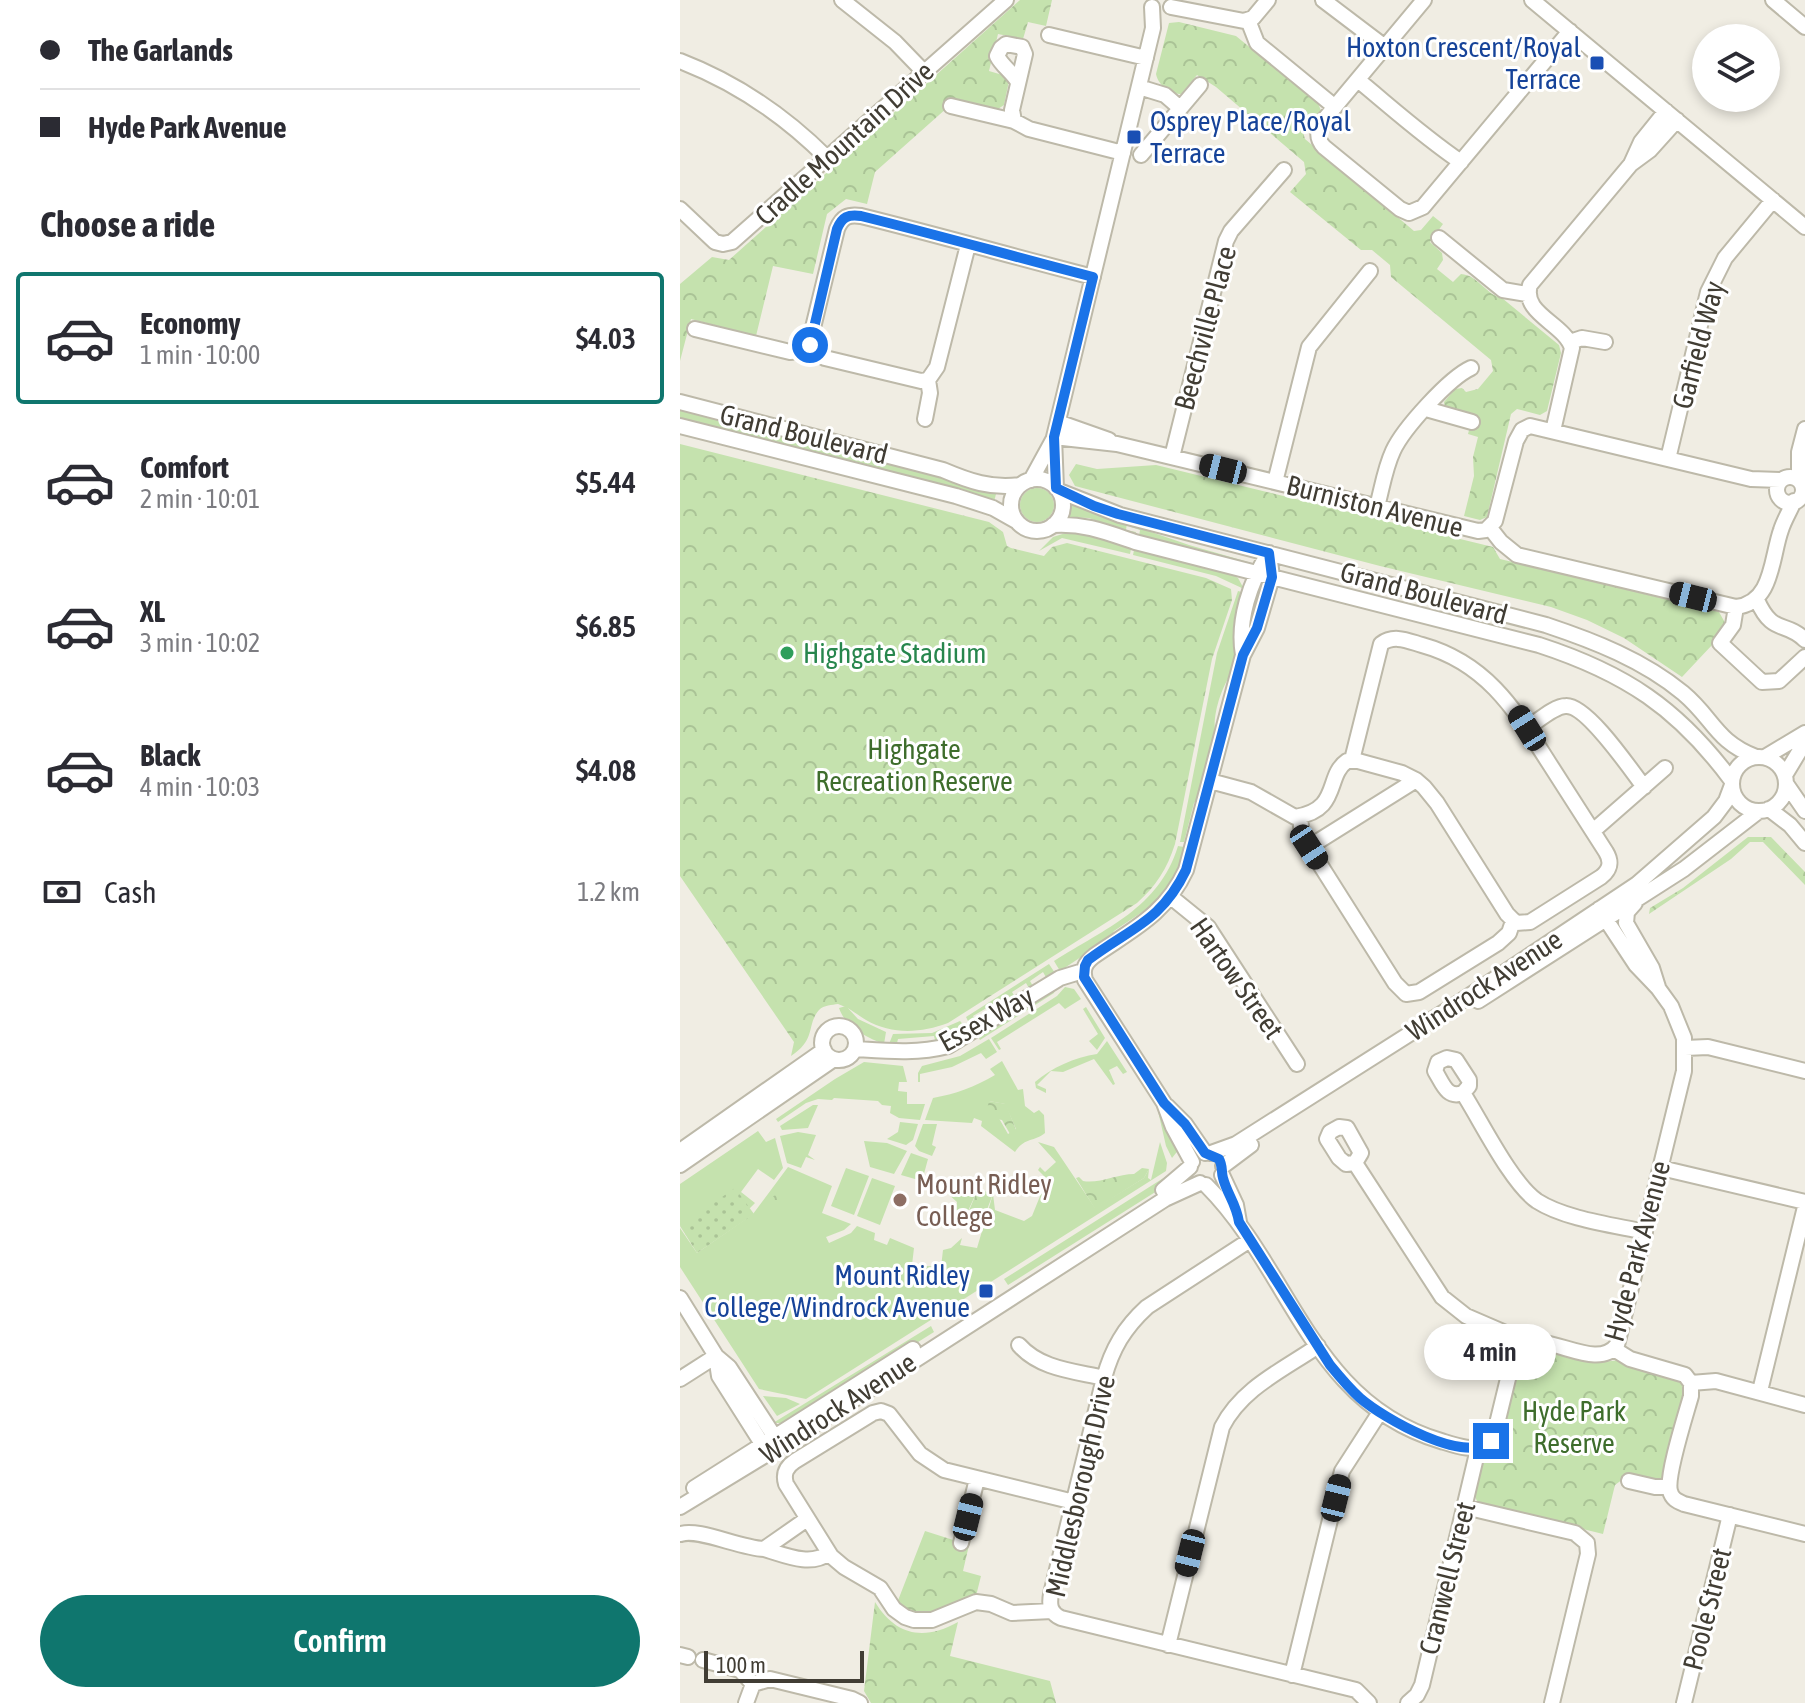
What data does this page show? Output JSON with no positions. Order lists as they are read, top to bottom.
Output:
{
  "streets": {
    "street": [
      "Cradle Mountain Drive",
      "Beechville Place",
      "Garfield Way",
      "Grand Boulevard",
      "Burniston Avenue",
      "Hartow Street",
      "Windrock Avenue",
      "Essex Way",
      "Hyde Park Avenue",
      "Middlesborough Drive",
      "Cranwell Street",
      "Poole Street"
    ]
  },
  "crossings": [
    ["Beechville Place", "Burniston Avenue"],
    ["Garfield Way", "Burniston Avenue"],
    ["Grand Boulevard", "Windrock Avenue"],
    ["Windrock Avenue", "Hyde Park Avenue"]
  ],
  "parks": ["Highgate Recreation Reserve", "Hyde Park Reserve"],
  "places": {
    "transit": ["Hoxton Crescent/Royal Terrace", "Osprey Place/Royal Terrace", "Mount Ridley College/Windrock Avenue"],
    "other": ["Highgate Stadium", "Mount Ridley College"]
  },
  "scale_bar": "100 m",
  "page": {
    "banner": ["The Garlands", "Hyde Park Avenue"],
    "heading": "Choose a ride",
    "list": [
      {
        "name": "Economy",
        "note": "1 min · 10:00",
        "value": "$4.03"
      },
      {
        "name": "Comfort",
        "note": "2 min · 10:01",
        "value": "$5.44"
      },
      {
        "name": "XL",
        "note": "3 min · 10:02",
        "value": "$6.85"
      },
      {
        "name": "Black",
        "note": "4 min · 10:03",
        "value": "$4.08"
      }
    ],
    "pay": ["Cash", "1.2 km"],
    "bubble": "4 min",
    "buttons": "Confirm",
    "scale": "100 m"
  }
}
